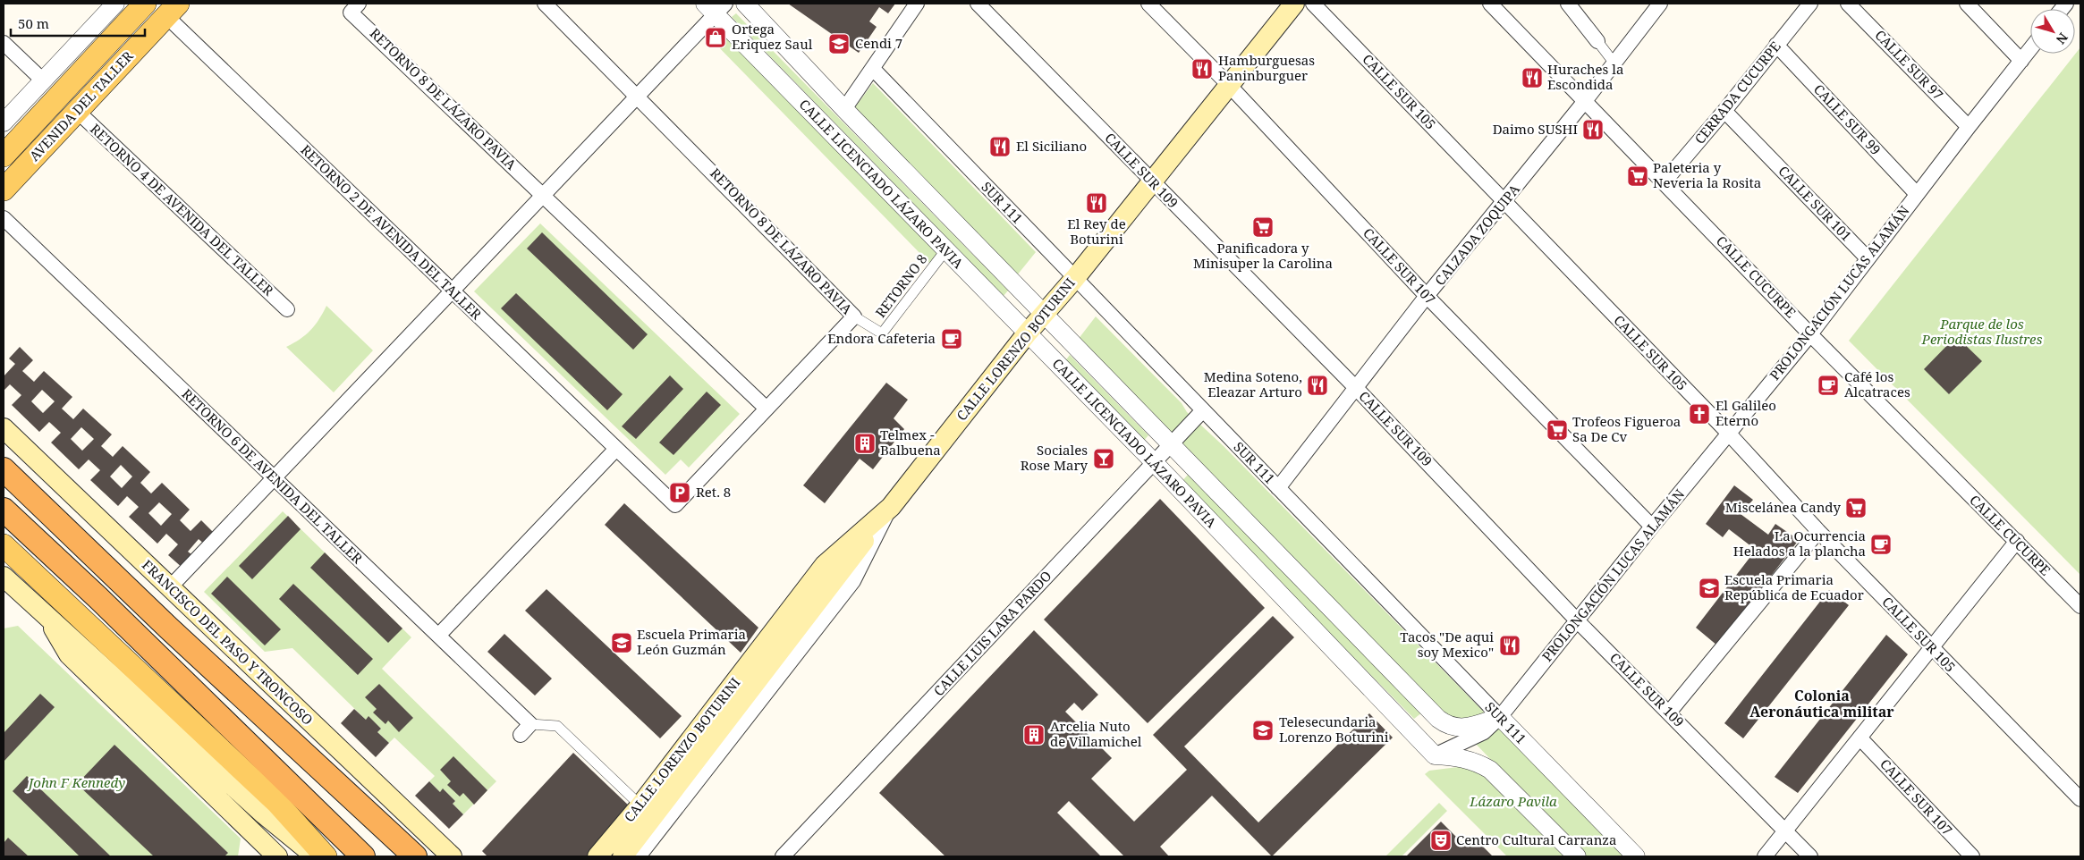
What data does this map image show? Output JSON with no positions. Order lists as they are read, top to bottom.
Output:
{
  "streets": {
    "highway": ["FRANCISCO DEL PASO Y TRONCOSO"],
    "main road": ["AVENIDA DEL TALLER", "CALLE LORENZO BOTURINI"],
    "street": [
      "CALLE SUR 97",
      "CALLE SUR 105",
      "CERRADA CUCURPE",
      "RETORNO 8 DE LÁZARO PAVIA",
      "CALLE SUR 99",
      "CALLE SUR 109",
      "CALLE LICENCIADO LÁZARO PAVIA",
      "SUR 111",
      "CALLE SUR 101",
      "RETORNO 4 DE AVENIDA DEL TALLER",
      "RETORNO 2 DE AVENIDA DEL TALLER",
      "CALZADA ZOQUIPA",
      "CALLE SUR 107",
      "CALLE CUCURPE",
      "RETORNO 8",
      "PROLONGACIÓN LUCAS ALAMÁN",
      "RETORNO 6 DE AVENIDA DEL TALLER",
      "CALLE LUIS LARA PARDO"
    ]
  },
  "crossings": [
    ["CALLE SUR 97", "PROLONGACIÓN LUCAS ALAMÁN"],
    ["CALLE SUR 105", "CALZADA ZOQUIPA"],
    ["CALLE SUR 105", "PROLONGACIÓN LUCAS ALAMÁN"],
    ["CERRADA CUCURPE", "CALLE SUR 99"],
    ["CERRADA CUCURPE", "CALLE SUR 101"],
    ["CERRADA CUCURPE", "CALLE CUCURPE"],
    ["RETORNO 8 DE LÁZARO PAVIA", "RETORNO 2 DE AVENIDA DEL TALLER"],
    ["RETORNO 8 DE LÁZARO PAVIA", "RETORNO 8"],
    ["AVENIDA DEL TALLER", "RETORNO 4 DE AVENIDA DEL TALLER"],
    ["AVENIDA DEL TALLER", "RETORNO 2 DE AVENIDA DEL TALLER"],
    ["CALLE SUR 99", "PROLONGACIÓN LUCAS ALAMÁN"],
    ["CALLE SUR 109", "CALZADA ZOQUIPA"],
    ["CALLE SUR 109", "PROLONGACIÓN LUCAS ALAMÁN"],
    ["CALLE SUR 109", "CALLE LORENZO BOTURINI"],
    ["CALLE LICENCIADO LÁZARO PAVIA", "SUR 111"],
    ["CALLE LICENCIADO LÁZARO PAVIA", "RETORNO 8"],
    ["CALLE LICENCIADO LÁZARO PAVIA", "PROLONGACIÓN LUCAS ALAMÁN"],
    ["CALLE LICENCIADO LÁZARO PAVIA", "CALLE LORENZO BOTURINI"],
    ["CALLE LICENCIADO LÁZARO PAVIA", "CALLE LUIS LARA PARDO"],
    ["SUR 111", "CALZADA ZOQUIPA"],
    ["SUR 111", "PROLONGACIÓN LUCAS ALAMÁN"],
    ["SUR 111", "CALLE LORENZO BOTURINI"],
    ["SUR 111", "CALLE LUIS LARA PARDO"],
    ["CALLE SUR 101", "PROLONGACIÓN LUCAS ALAMÁN"],
    ["CALZADA ZOQUIPA", "CALLE SUR 107"],
    ["CALZADA ZOQUIPA", "CALLE CUCURPE"],
    ["CALLE SUR 107", "PROLONGACIÓN LUCAS ALAMÁN"],
    ["CALLE SUR 107", "CALLE LORENZO BOTURINI"],
    ["CALLE CUCURPE", "PROLONGACIÓN LUCAS ALAMÁN"]
  ],
  "districts": ["Colonia Aeronáutica militar"],
  "parks": ["Parque de los Periodistas Ilustres", "John F Kennedy", "Lázaro Pavila"],
  "places": {
    "shop": ["Ortega Eriquez Saul"],
    "school or university": [
      "Cendi 7",
      "Escuela Primaria República de Ecuador",
      "Escuela Primaria León Guzmán",
      "Telesecundaria Lorenzo Boturini"
    ],
    "restaurant": [
      "Hamburguesas Paninburguer",
      "Huraches la Escondida",
      "Daimo SUSHI",
      "El Siciliano",
      "El Rey de Boturini",
      "Medina Soteno, Eleazar Arturo",
      "Tacos \"De aqui soy Mexico\""
    ],
    "supermarket": [
      "Paleteria y Neveria la Rosita",
      "Panificadora y Minisuper la Carolina",
      "Trofeos Figueroa Sa De Cv",
      "Miscelánea Candy"
    ],
    "cafe": ["Endora Cafeteria", "Café los Alcatraces", "La Ocurrencia Helados a la plancha"],
    "church": ["El Galileo Eterno"],
    "building": ["Telmex - Balbuena", "Arcelia Nuto de Villamichel"],
    "bar": ["Sociales Rose Mary"],
    "parking": ["Ret. 8"],
    "theatre": ["Centro Cultural Carranza"]
  },
  "scale_bar": "50 m",
  "north": "bottom right"
}
